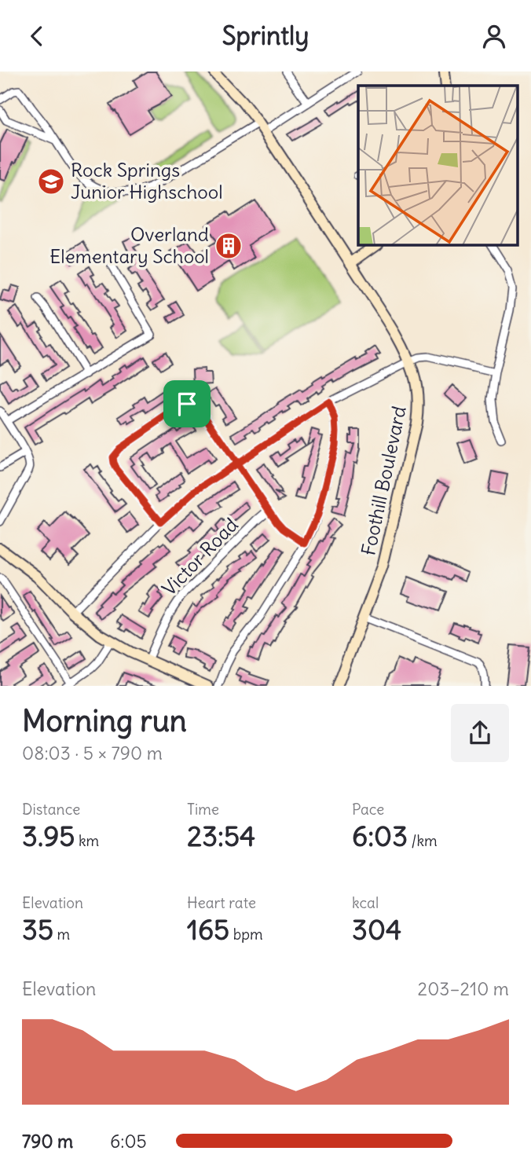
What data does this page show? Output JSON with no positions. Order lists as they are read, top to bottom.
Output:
{
  "streets": {
    "main road": ["Foothill Boulevard"],
    "street": ["Victor Road"]
  },
  "places": {
    "school or university": ["Rock Springs Junior Highschool"],
    "building": ["Overland Elementary School"]
  },
  "page": {
    "header": "Sprintly",
    "heading": ["Morning run", "08:03 · 5 × 790 m"],
    "stats": [
      ["Distance", "3.95 km"],
      ["Time", "23:54"],
      ["Pace", "6:03 /km"],
      ["Elevation", "35 m"],
      ["Heart rate", "165 bpm"],
      ["kcal", "304"]
    ],
    "chart": ["Elevation", "203–210 m"],
    "list": [
      {
        "name": "790 m",
        "note": "6:05"
      }
    ]
  }
}
